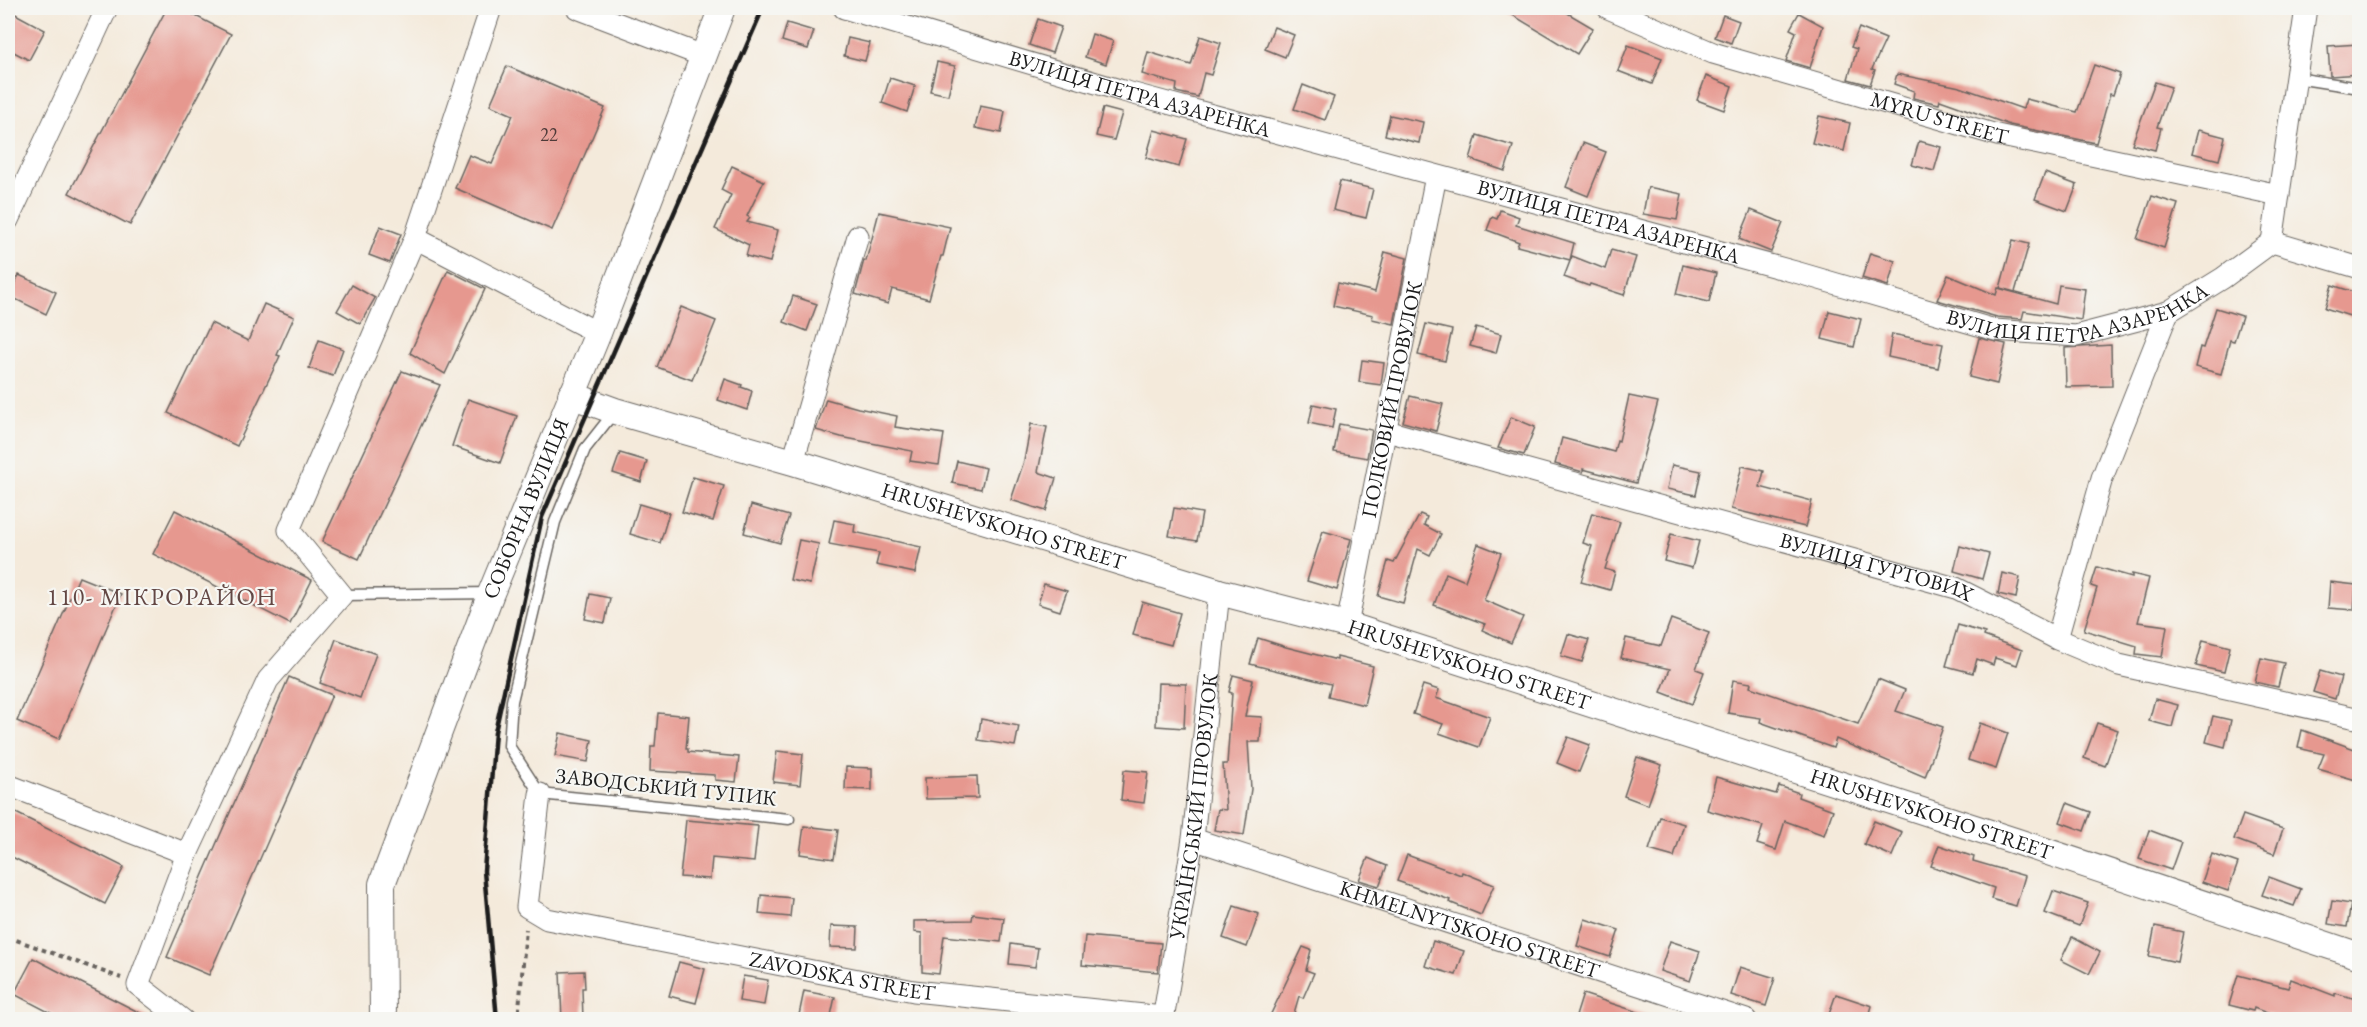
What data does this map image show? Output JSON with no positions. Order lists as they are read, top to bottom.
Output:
{
  "streets": {
    "street": [
      "ВУЛИЦЯ ПЕТРА АЗАРЕНКА",
      "MYRU STREET",
      "ПОЛКОВИЙ ПРОВУЛОК",
      "СОБОРНА ВУЛИЦЯ",
      "HRUSHEVSKOHO STREET",
      "ВУЛИЦЯ ГУРТОВИХ",
      "УКРАЇНСЬКИЙ ПРОВУЛОК",
      "KHMELNYTSKOHO STREET",
      "ZAVODSKA STREET"
    ],
    "lane": ["ЗАВОДСЬКИЙ ТУПИК"]
  },
  "crossings": [
    ["ВУЛИЦЯ ПЕТРА АЗАРЕНКА", "ПОЛКОВИЙ ПРОВУЛОК"],
    ["ПОЛКОВИЙ ПРОВУЛОК", "HRUSHEVSKOHO STREET"],
    ["ПОЛКОВИЙ ПРОВУЛОК", "ВУЛИЦЯ ГУРТОВИХ"],
    ["СОБОРНА ВУЛИЦЯ", "HRUSHEVSKOHO STREET"],
    ["СОБОРНА ВУЛИЦЯ", "ЗАВОДСЬКИЙ ТУПИК"],
    ["HRUSHEVSKOHO STREET", "УКРАЇНСЬКИЙ ПРОВУЛОК"],
    ["УКРАЇНСЬКИЙ ПРОВУЛОК", "KHMELNYTSKOHO STREET"],
    ["УКРАЇНСЬКИЙ ПРОВУЛОК", "ZAVODSKA STREET"]
  ],
  "districts": ["110- МІКРОРАЙОН"],
  "house_numbers": ["22"]
}
